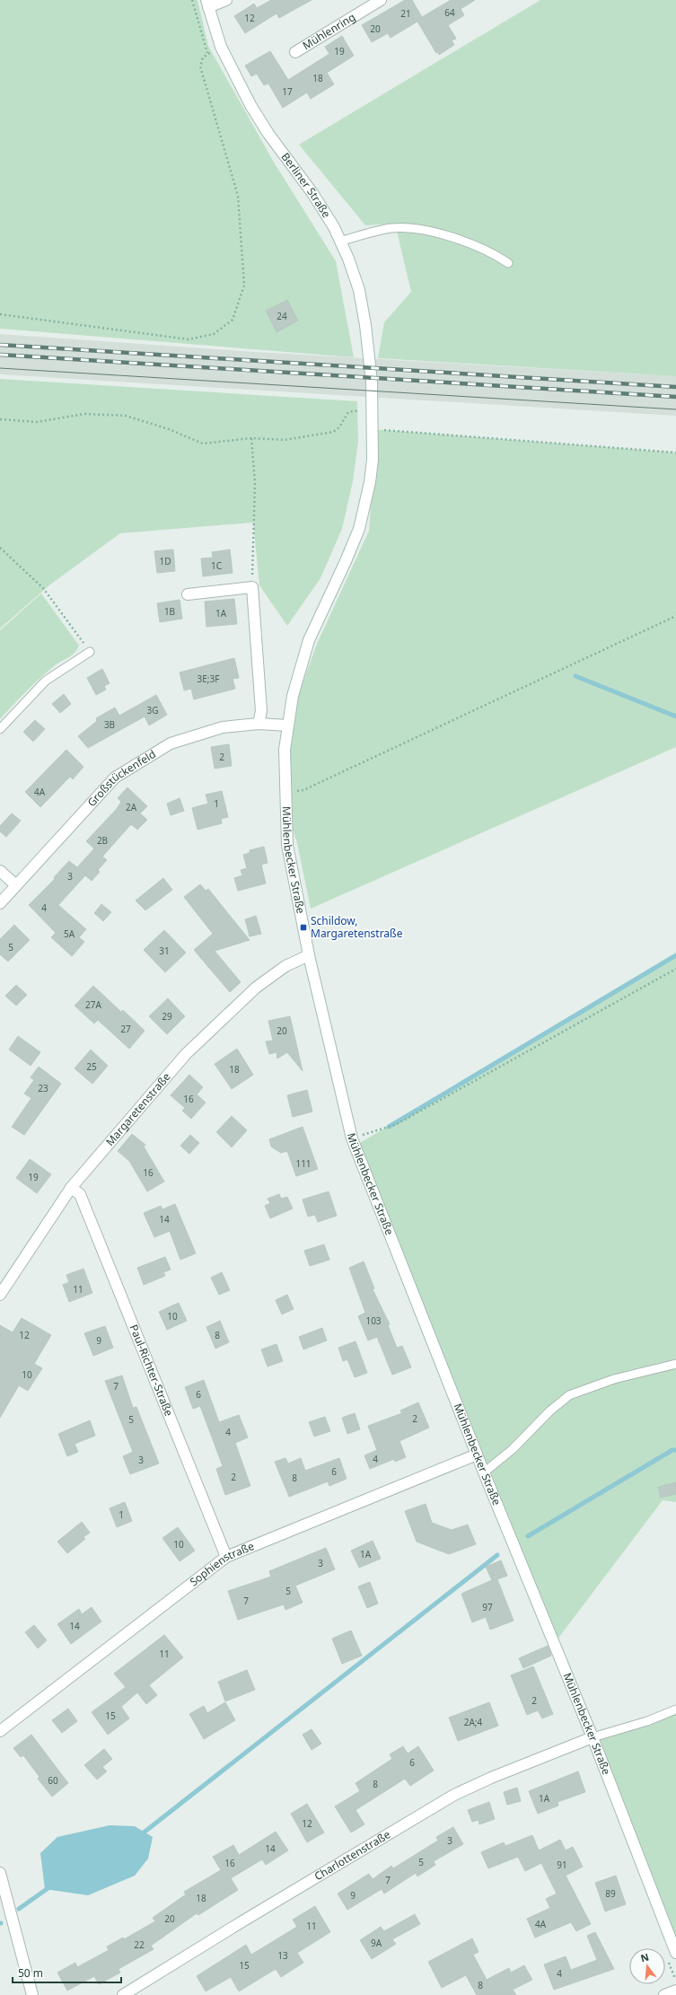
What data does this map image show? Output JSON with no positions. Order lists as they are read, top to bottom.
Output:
{
  "streets": {
    "street": [
      "Mühlenring",
      "Berliner Straße",
      "Großstückenfeld",
      "Mühlenbecker Straße",
      "Margaretenstraße",
      "Paul-Richter-Straße",
      "Sophienstraße",
      "Charlottenstraße"
    ]
  },
  "crossings": [
    ["Berliner Straße", "Mühlenbecker Straße"],
    ["Großstückenfeld", "Mühlenbecker Straße"],
    ["Mühlenbecker Straße", "Margaretenstraße"],
    ["Mühlenbecker Straße", "Sophienstraße"],
    ["Mühlenbecker Straße", "Charlottenstraße"],
    ["Margaretenstraße", "Paul-Richter-Straße"],
    ["Paul-Richter-Straße", "Sophienstraße"]
  ],
  "places": {
    "transit": ["Schildow, Margaretenstraße"]
  },
  "house_numbers": [
    "64",
    "21",
    "12",
    "20",
    "19",
    "18",
    "17",
    "24",
    "1D",
    "1C",
    "1B",
    "1A",
    "3E;3F",
    "3G",
    "3B",
    "2",
    "4A",
    "1",
    "2A",
    "2B",
    "3",
    "4",
    "5A",
    "5",
    "31",
    "27A",
    "29",
    "27",
    "20",
    "25",
    "18",
    "23",
    "16",
    "111",
    "16",
    "19",
    "14",
    "11",
    "10",
    "103",
    "12",
    "8",
    "9",
    "10",
    "7",
    "6",
    "2",
    "5",
    "4",
    "4",
    "3",
    "6",
    "2",
    "8",
    "1",
    "10",
    "1A",
    "3",
    "5",
    "7",
    "97",
    "14",
    "11",
    "2",
    "15",
    "2A;4",
    "6",
    "60",
    "8",
    "1A",
    "12",
    "3",
    "14",
    "5",
    "16",
    "91",
    "7",
    "89",
    "9",
    "18",
    "20",
    "4A",
    "11",
    "9A",
    "22",
    "13",
    "15",
    "4",
    "8"
  ],
  "scale_bar": "50 m",
  "north": "top"
}
